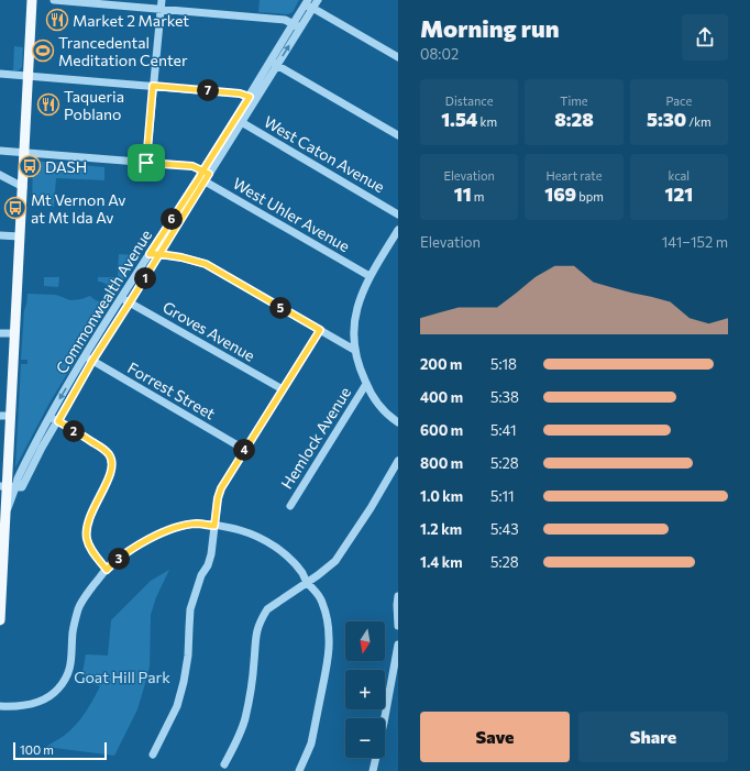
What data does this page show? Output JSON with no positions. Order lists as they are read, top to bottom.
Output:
{
  "streets": {
    "street": [
      "West Caton Avenue",
      "West Uhler Avenue",
      "Commonwealth Avenue",
      "Groves Avenue",
      "Forrest Street",
      "Hemlock Avenue"
    ]
  },
  "crossings": [
    ["West Caton Avenue", "Commonwealth Avenue"],
    ["West Uhler Avenue", "Commonwealth Avenue"],
    ["Commonwealth Avenue", "Groves Avenue"],
    ["Commonwealth Avenue", "Forrest Street"]
  ],
  "parks": ["Goat Hill Park"],
  "places": {
    "restaurant": ["Market 2 Market", "Taqueria Poblano"],
    "sports": ["Trancedental Meditation Center"],
    "bus stop": ["DASH", "Mt Vernon Av at Mt Ida Av"]
  },
  "scale_bar": "100 m",
  "north": "bottom",
  "page": {
    "heading": ["Morning run", "08:02"],
    "stats": [
      ["Distance", "1.54 km"],
      ["Time", "8:28"],
      ["Pace", "5:30 /km"],
      ["Elevation", "11 m"],
      ["Heart rate", "169 bpm"],
      ["kcal", "121"]
    ],
    "pins": [
      "7",
      "6",
      "1",
      "5",
      "2",
      "4",
      "3"
    ],
    "chart": ["Elevation", "141–152 m"],
    "list": [
      {
        "name": "200 m",
        "note": "5:18"
      },
      {
        "name": "400 m",
        "note": "5:38"
      },
      {
        "name": "600 m",
        "note": "5:41"
      },
      {
        "name": "800 m",
        "note": "5:28"
      },
      {
        "name": "1.0 km",
        "note": "5:11"
      },
      {
        "name": "1.2 km",
        "note": "5:43"
      },
      {
        "name": "1.4 km",
        "note": "5:28"
      }
    ],
    "map_buttons": ["+", "−"],
    "buttons": ["Save", "Share"],
    "scale": "100 m"
  }
}
